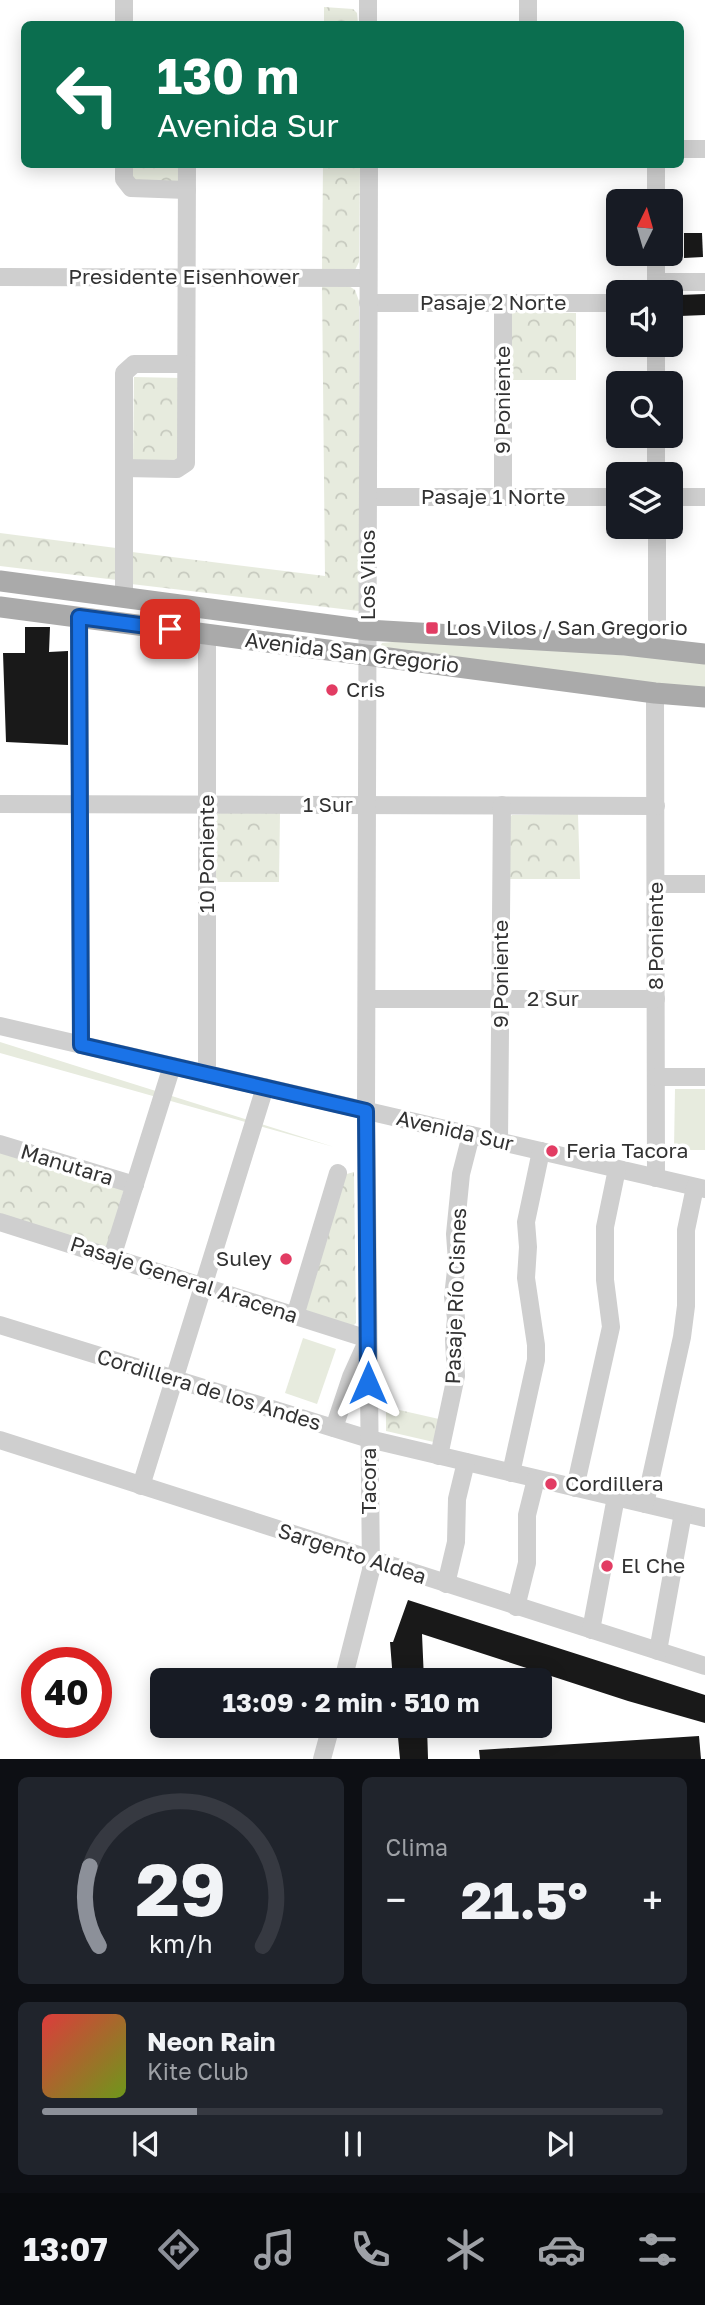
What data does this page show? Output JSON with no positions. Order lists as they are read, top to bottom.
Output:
{
  "streets": {
    "main road": ["Avenida San Gregorio"],
    "street": [
      "Presidente Eisenhower",
      "Pasaje 2 Norte",
      "9 Poniente",
      "Pasaje 1 Norte",
      "Los Vilos",
      "1 Sur",
      "10 Poniente",
      "8 Poniente",
      "2 Sur",
      "Avenida Sur",
      "Manutara",
      "Pasaje General Aracena",
      "Pasaje Río Cisnes",
      "Cordillera de los Andes",
      "Tacora",
      "Sargento Aldea"
    ]
  },
  "crossings": [
    ["Presidente Eisenhower", "Los Vilos"],
    ["Pasaje 2 Norte", "9 Poniente"],
    ["Pasaje 2 Norte", "Los Vilos"],
    ["9 Poniente", "Pasaje 1 Norte"],
    ["9 Poniente", "1 Sur"],
    ["9 Poniente", "2 Sur"],
    ["9 Poniente", "Avenida Sur"],
    ["Pasaje 1 Norte", "Los Vilos"],
    ["Los Vilos", "Avenida San Gregorio"],
    ["Los Vilos", "1 Sur"],
    ["Los Vilos", "2 Sur"],
    ["Los Vilos", "Avenida Sur"],
    ["Los Vilos", "Tacora"],
    ["Avenida San Gregorio", "10 Poniente"],
    ["Avenida San Gregorio", "8 Poniente"],
    ["1 Sur", "10 Poniente"],
    ["1 Sur", "8 Poniente"],
    ["10 Poniente", "Avenida Sur"],
    ["8 Poniente", "2 Sur"],
    ["8 Poniente", "Avenida Sur"],
    ["Avenida Sur", "Pasaje Río Cisnes"],
    ["Avenida Sur", "Tacora"],
    ["Pasaje General Aracena", "Tacora"],
    ["Pasaje Río Cisnes", "Cordillera de los Andes"],
    ["Cordillera de los Andes", "Tacora"],
    ["Tacora", "Sargento Aldea"]
  ],
  "places": {
    "transit": ["Los Vilos / San Gregorio"],
    "other": [
      "Cris",
      "Feria Tacora",
      "Suley",
      "Cordillera",
      "El Che"
    ]
  },
  "north": "top",
  "page": {
    "turn": ["130 m", "Avenida Sur"],
    "limit": "40",
    "trip": "13:09 · 2 min · 510 m",
    "tile": "Clima",
    "heat": ["−", "21.5°", "+"],
    "song": ["Neon Rain", "Kite Club"],
    "tabs": "13:07",
    "gauge": ["29", "km/h"]
  }
}
